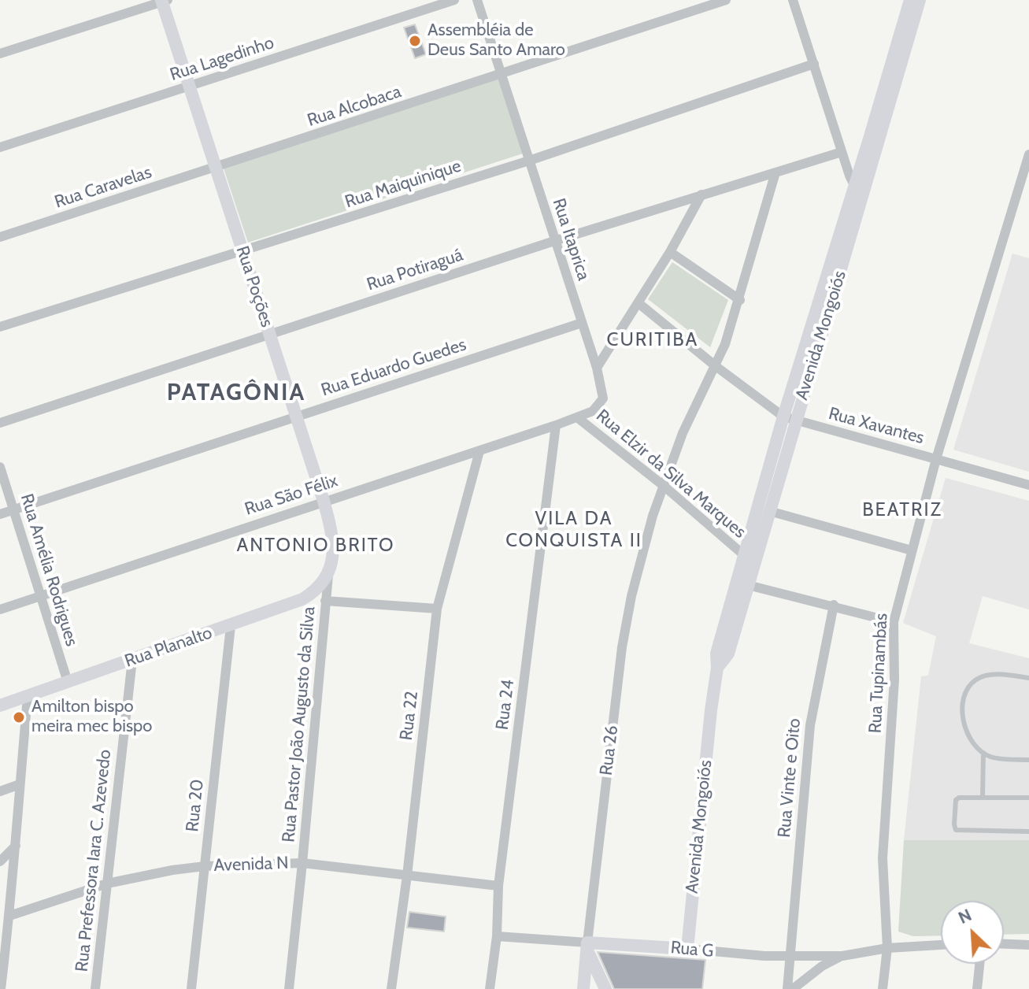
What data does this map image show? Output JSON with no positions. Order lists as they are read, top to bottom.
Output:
{
  "streets": {
    "street": [
      "Rua Lagedinho",
      "Rua Alcobaca",
      "Rua Maiquinique",
      "Rua Caravelas",
      "Rua Itaprica",
      "Rua Potiraguá",
      "Rua Poções",
      "Avenida Mongoiós",
      "Rua Eduardo Guedes",
      "Rua Xavantes",
      "Rua Elzir da Silva Marques",
      "Rua São Félix",
      "Rua Amélia Rodrigues",
      "Rua Planalto",
      "Rua Tupinambás",
      "Rua 24",
      "Rua 22",
      "Rua Pastor João Augusto da Silva",
      "Rua 26",
      "Rua Vinte e Oito",
      "Rua 20",
      "Rua Prefessora Iara C. Azevedo",
      "Avenida N",
      "Rua G"
    ]
  },
  "crossings": [
    ["Rua Lagedinho", "Rua Poções"],
    ["Rua Alcobaca", "Rua Caravelas"],
    ["Rua Alcobaca", "Rua Itaprica"],
    ["Rua Alcobaca", "Rua Poções"],
    ["Rua Maiquinique", "Rua Itaprica"],
    ["Rua Maiquinique", "Rua Poções"],
    ["Rua Caravelas", "Rua Poções"],
    ["Rua Itaprica", "Rua Potiraguá"],
    ["Rua Itaprica", "Rua Eduardo Guedes"],
    ["Rua Itaprica", "Rua São Félix"],
    ["Rua Potiraguá", "Rua Poções"],
    ["Rua Potiraguá", "Rua 26"],
    ["Rua Poções", "Rua Eduardo Guedes"],
    ["Rua Poções", "Rua São Félix"],
    ["Rua Poções", "Rua Planalto"],
    ["Rua Poções", "Rua Pastor João Augusto da Silva"],
    ["Avenida Mongoiós", "Rua Xavantes"],
    ["Avenida Mongoiós", "Rua Elzir da Silva Marques"],
    ["Avenida Mongoiós", "Rua G"],
    ["Rua Eduardo Guedes", "Rua Amélia Rodrigues"],
    ["Rua Xavantes", "Rua Tupinambás"],
    ["Rua Xavantes", "Rua 26"],
    ["Rua Elzir da Silva Marques", "Rua São Félix"],
    ["Rua Elzir da Silva Marques", "Rua 26"],
    ["Rua São Félix", "Rua Amélia Rodrigues"],
    ["Rua São Félix", "Rua 24"],
    ["Rua São Félix", "Rua 22"],
    ["Rua Amélia Rodrigues", "Rua Planalto"],
    ["Rua Planalto", "Rua Pastor João Augusto da Silva"],
    ["Rua Planalto", "Rua 20"],
    ["Rua Planalto", "Rua Prefessora Iara C. Azevedo"],
    ["Rua Tupinambás", "Rua G"],
    ["Rua 24", "Avenida N"],
    ["Rua 24", "Rua G"],
    ["Rua 22", "Avenida N"],
    ["Rua Pastor João Augusto da Silva", "Avenida N"],
    ["Rua 26", "Rua G"],
    ["Rua Vinte e Oito", "Rua G"],
    ["Rua 20", "Avenida N"],
    ["Rua Prefessora Iara C. Azevedo", "Avenida N"]
  ],
  "districts": [
    "CURITIBA",
    "PATAGÔNIA",
    "BEATRIZ",
    "VILA DA CONQUISTA II",
    "ANTONIO BRITO"
  ],
  "places": ["Assembléia de Deus Santo Amaro", "Amilton bispo meira mec bispo"],
  "north": "top left"
}
